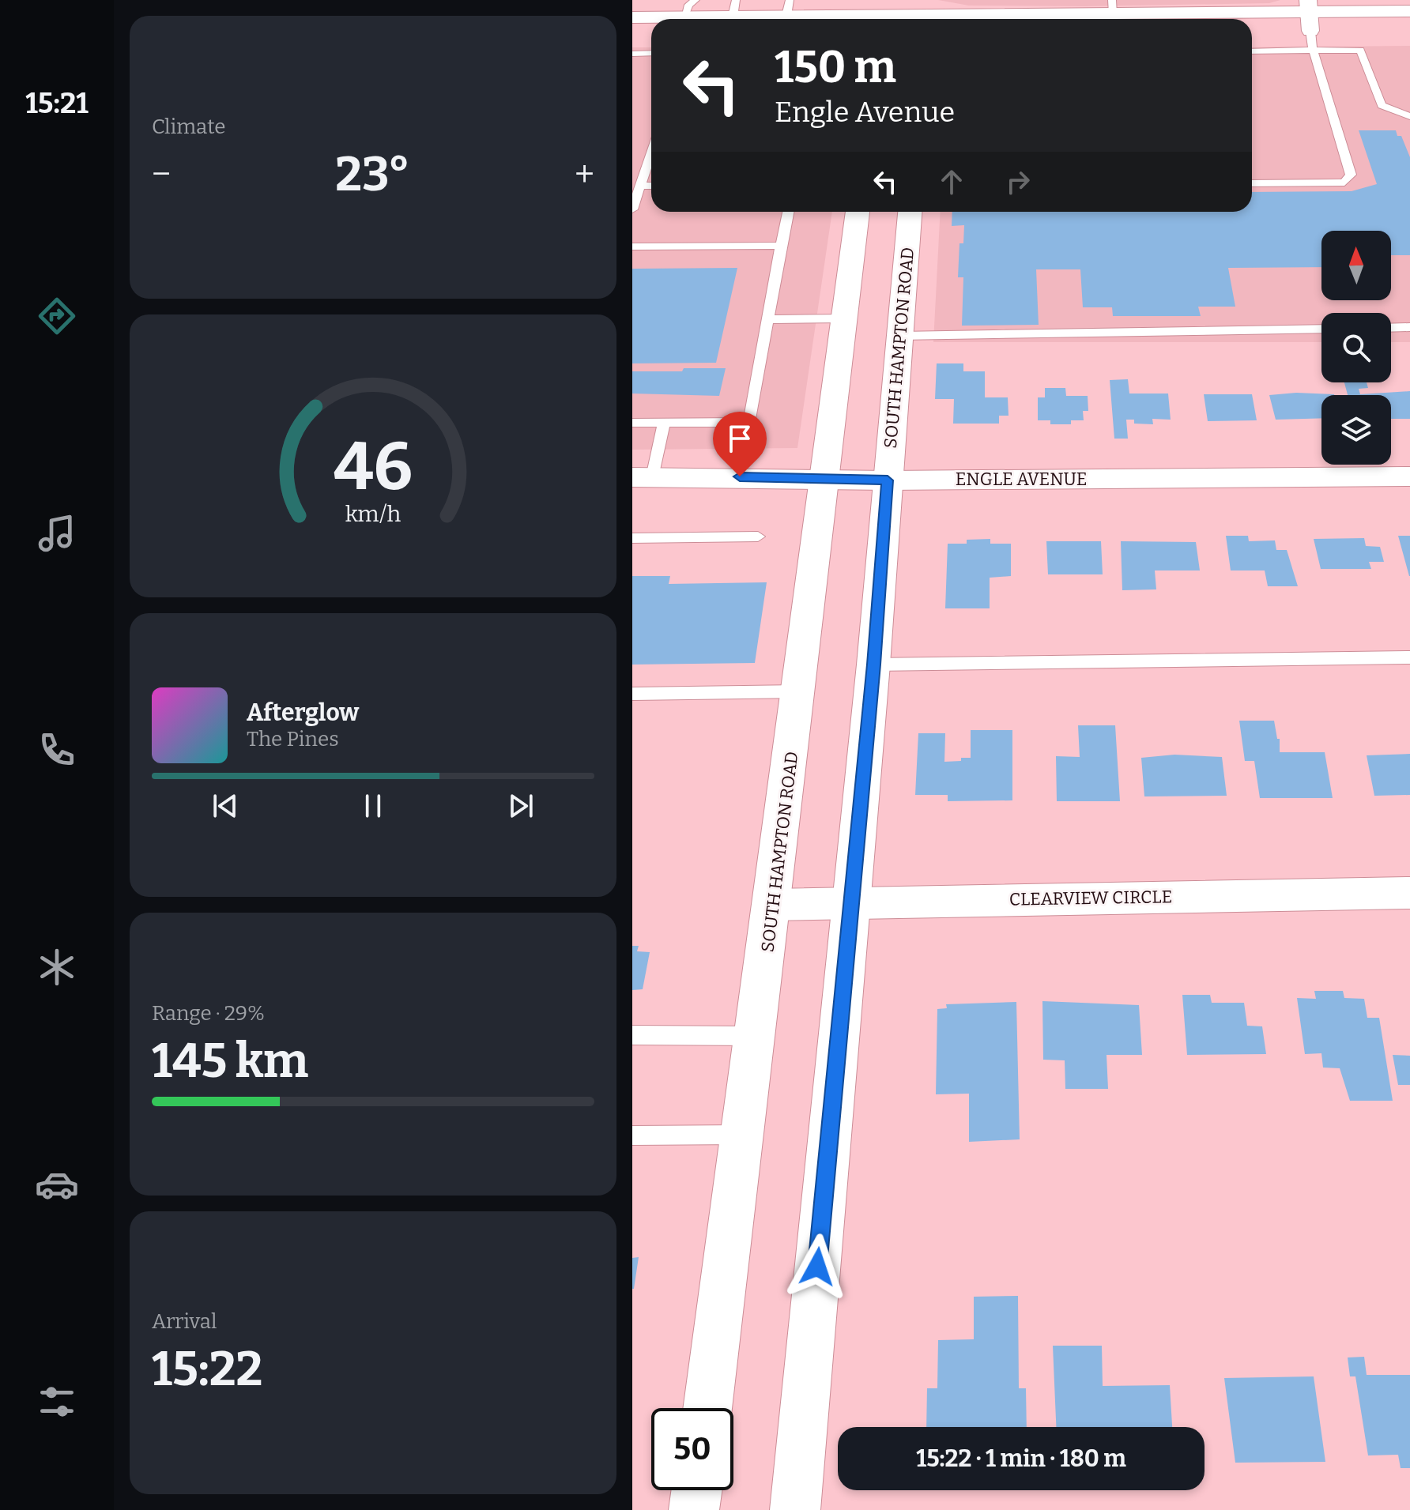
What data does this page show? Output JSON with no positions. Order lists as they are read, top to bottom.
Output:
{
  "streets": {
    "main road": ["SOUTH HAMPTON ROAD"],
    "street": ["ENGLE AVENUE", "CLEARVIEW CIRCLE"]
  },
  "crossings": [
    ["SOUTH HAMPTON ROAD", "ENGLE AVENUE"],
    ["SOUTH HAMPTON ROAD", "CLEARVIEW CIRCLE"]
  ],
  "north": "top",
  "page": {
    "tabs": "15:21",
    "tile": [
      "Climate",
      ["Range · 29%", "145 km"],
      ["Arrival", "15:22"]
    ],
    "turn": ["150 m", "Engle Avenue"],
    "heat": ["−", "23°", "+"],
    "song": ["Afterglow", "The Pines"],
    "limit": "50",
    "trip": "15:22 · 1 min · 180 m",
    "gauge": ["46", "km/h"]
  }
}
